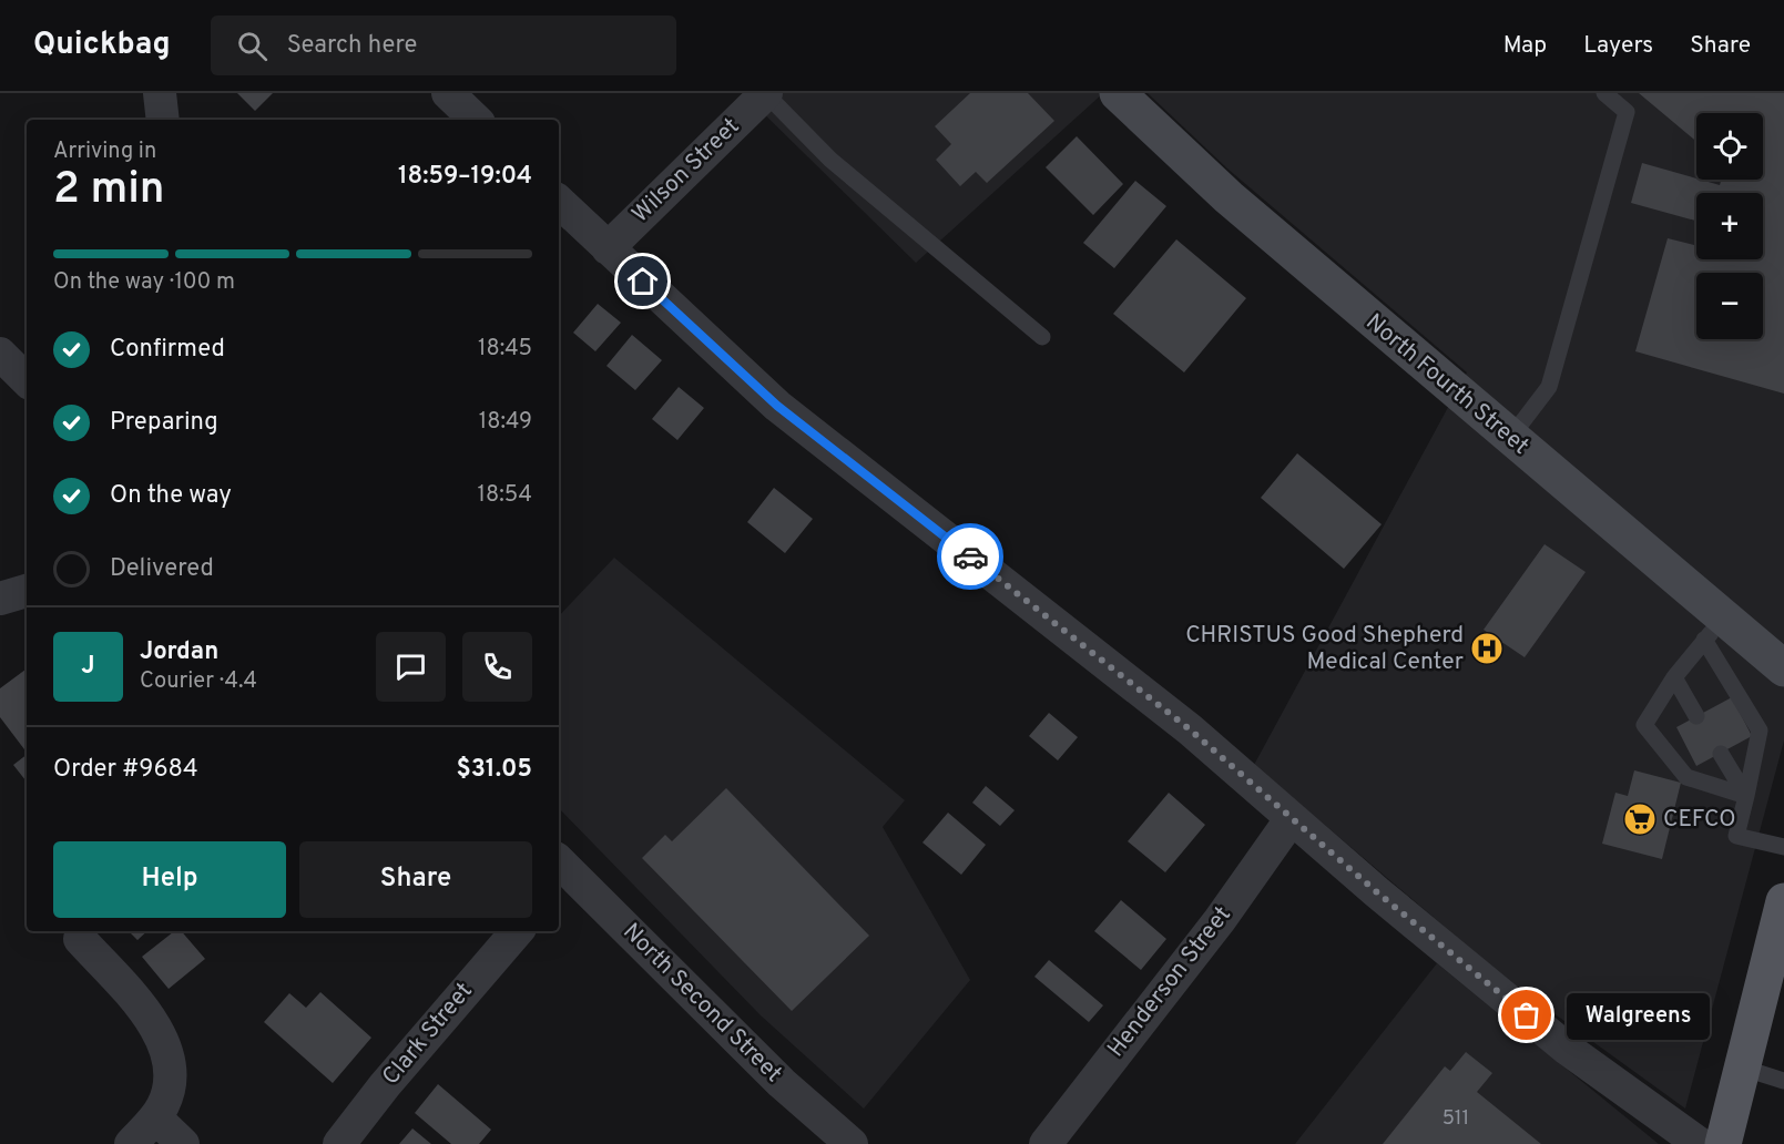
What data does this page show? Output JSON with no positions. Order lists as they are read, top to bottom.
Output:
{
  "streets": {
    "main road": ["North Fourth Street"],
    "street": [
      "Wilson Street",
      "Henderson Street",
      "North Second Street",
      "Clark Street"
    ]
  },
  "places": {
    "hospital": ["CHRISTUS Good Shepherd Medical Center"],
    "supermarket": ["CEFCO"],
    "other": ["Walgreens"]
  },
  "house_numbers": ["511"],
  "page": {
    "header": "Quickbag",
    "search": "Search here",
    "nav": ["Map", "Layers", "Share"],
    "map_buttons": ["+", "−"],
    "heading": ["2 min", "Arriving in", "18:59–19:04"],
    "panel": [
      "Jordan",
      "Courier · 4.4",
      "Order #9684",
      "$31.05"
    ],
    "bar": "On the way · 100 m",
    "list": [
      ["Confirmed", "18:45"],
      ["Preparing", "18:49"],
      ["On the way", "18:54"],
      "Delivered"
    ],
    "round": "J",
    "buttons": ["Help", "Share"],
    "bubble": "Walgreens"
  }
}
